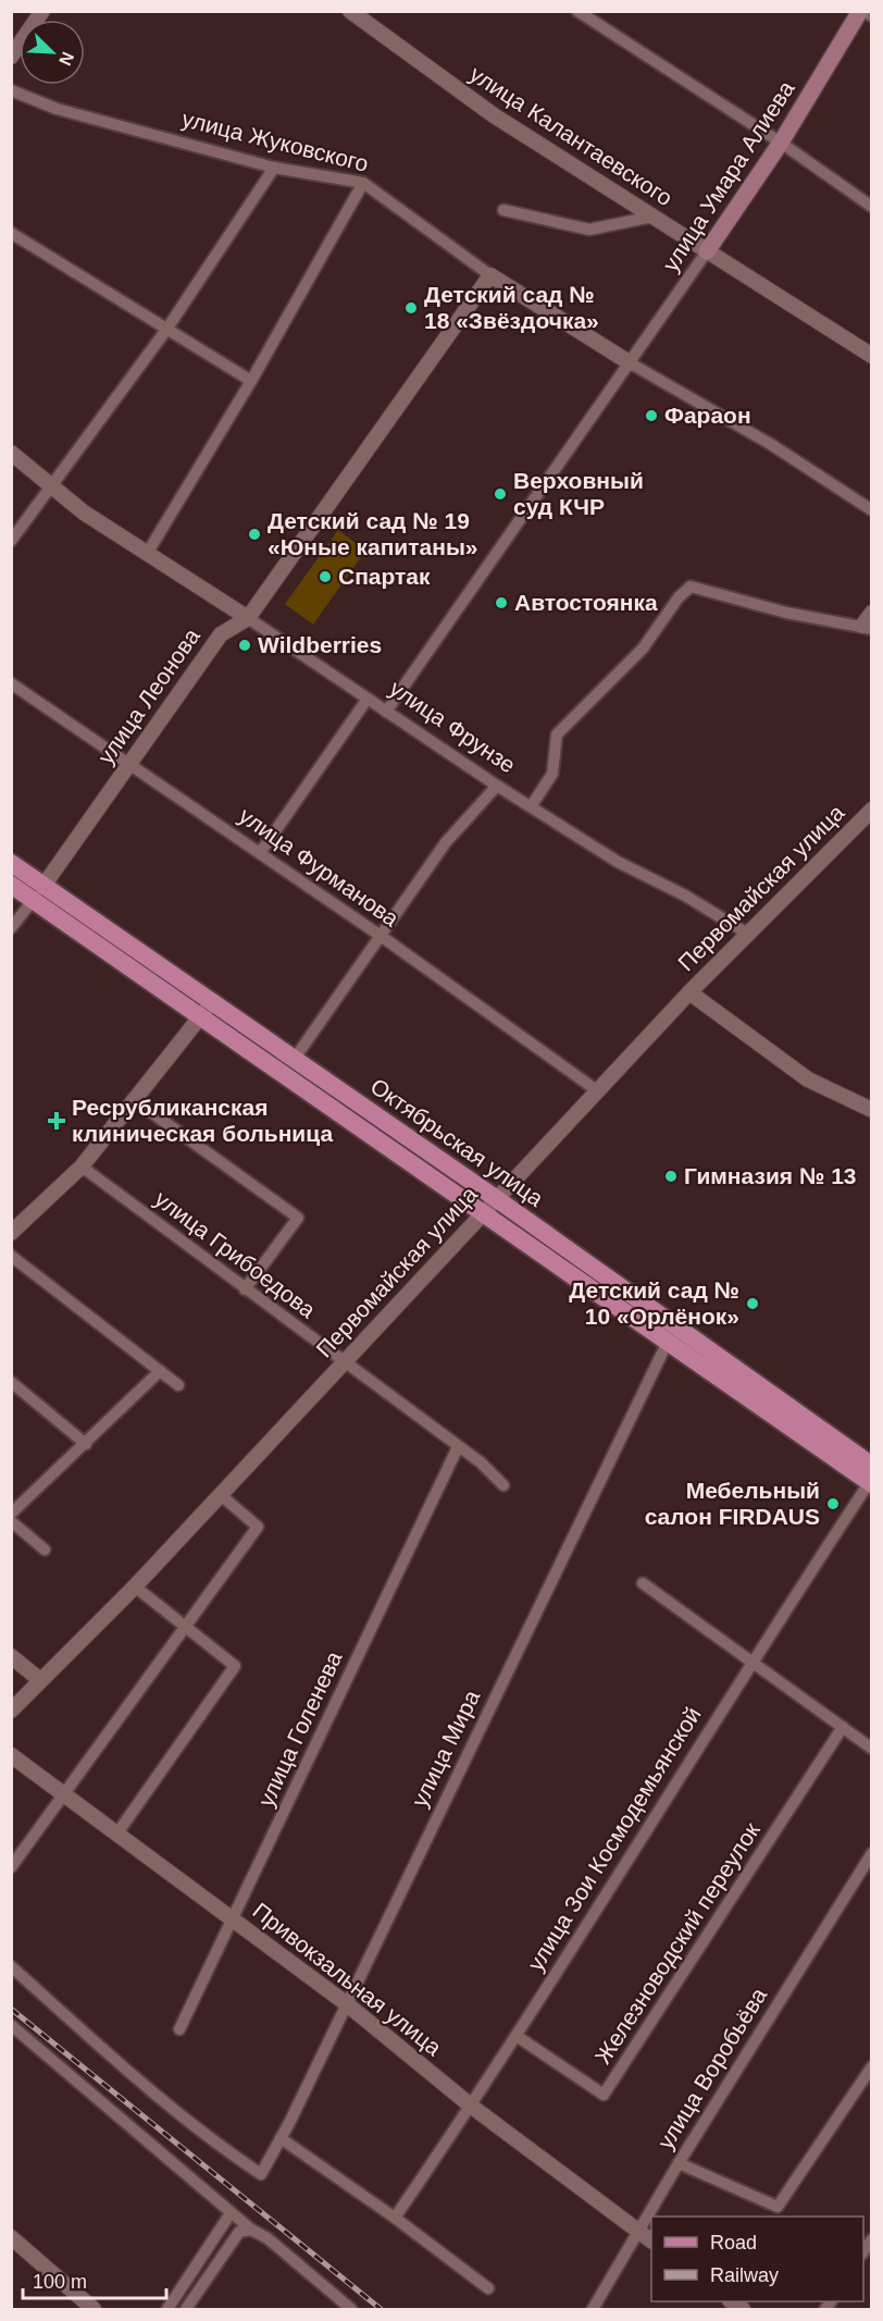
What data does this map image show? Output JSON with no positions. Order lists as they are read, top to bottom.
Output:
{
  "streets": {
    "main road": ["улица Умара Алиева", "Октябрьская улица"],
    "street": [
      "улица Калантаевского",
      "улица Жуковского",
      "улица Леонова",
      "улица Фрунзе",
      "улица Фурманова",
      "Первомайская улица",
      "улица Грибоедова",
      "улица Голенева",
      "улица Мира",
      "улица Зои Космодемьянской",
      "Железноводский переулок",
      "Привокзальная улица",
      "улица Воробьёва"
    ]
  },
  "crossings": [
    ["улица Калантаевского", "улица Умара Алиева"],
    ["улица Жуковского", "улица Умара Алиева"],
    ["улица Жуковского", "улица Леонова"],
    ["улица Умара Алиева", "улица Фрунзе"],
    ["улица Леонова", "улица Фрунзе"],
    ["улица Леонова", "улица Фурманова"],
    ["улица Леонова", "Октябрьская улица"],
    ["улица Фрунзе", "Первомайская улица"],
    ["улица Фурманова", "Первомайская улица"],
    ["Первомайская улица", "Октябрьская улица"],
    ["Первомайская улица", "улица Грибоедова"],
    ["Октябрьская улица", "улица Мира"],
    ["Октябрьская улица", "улица Зои Космодемьянской"],
    ["улица Грибоедова", "улица Голенева"],
    ["улица Голенева", "Привокзальная улица"],
    ["улица Мира", "Привокзальная улица"],
    ["улица Зои Космодемьянской", "Железноводский переулок"],
    ["улица Зои Космодемьянской", "Привокзальная улица"],
    ["Привокзальная улица", "улица Воробьёва"]
  ],
  "places": {
    "other": [
      "Детский сад № 18 «Звёздочка»",
      "Фараон",
      "Верховный суд КЧР",
      "Детский сад № 19 «Юные капитаны»",
      "Спартак",
      "Автостоянка",
      "Wildberries",
      "Гимназия № 13",
      "Детский сад № 10 «Орлёнок»",
      "Мебельный салон FIRDAUS"
    ],
    "health": ["Ресрубликанская клиническая больница"]
  },
  "legend": ["Road", "Railway"],
  "scale_bar": "100 m",
  "north": "bottom right"
}
